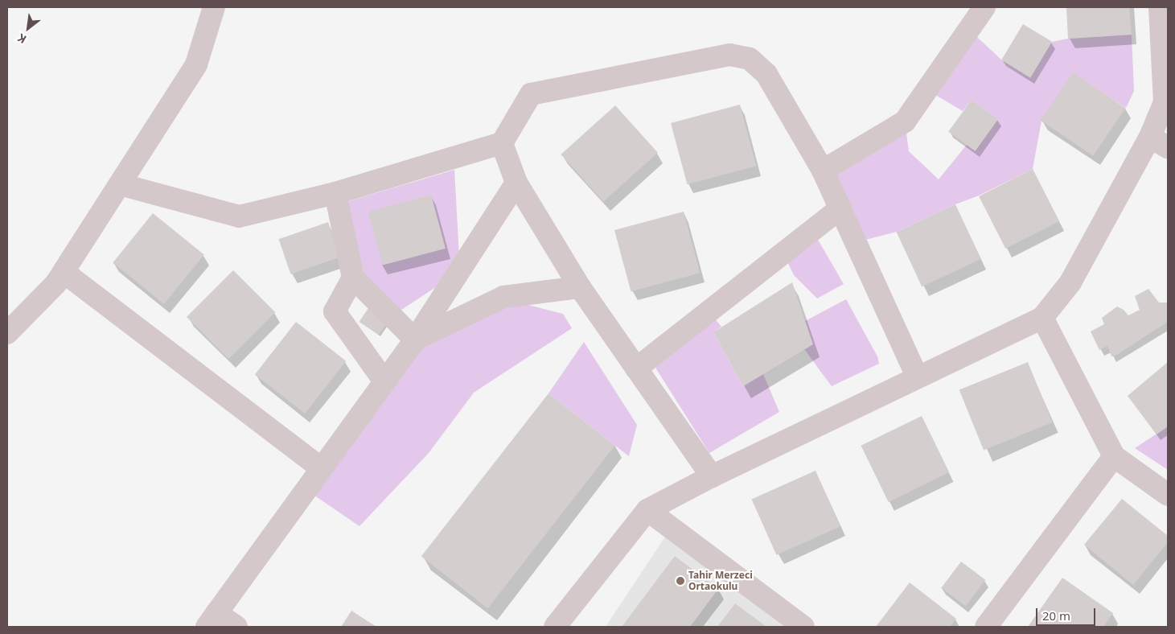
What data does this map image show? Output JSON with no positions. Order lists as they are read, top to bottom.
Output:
{
  "places": ["Tahir Merzeci Ortaokulu"],
  "scale_bar": "20 m",
  "north": "bottom left"
}
